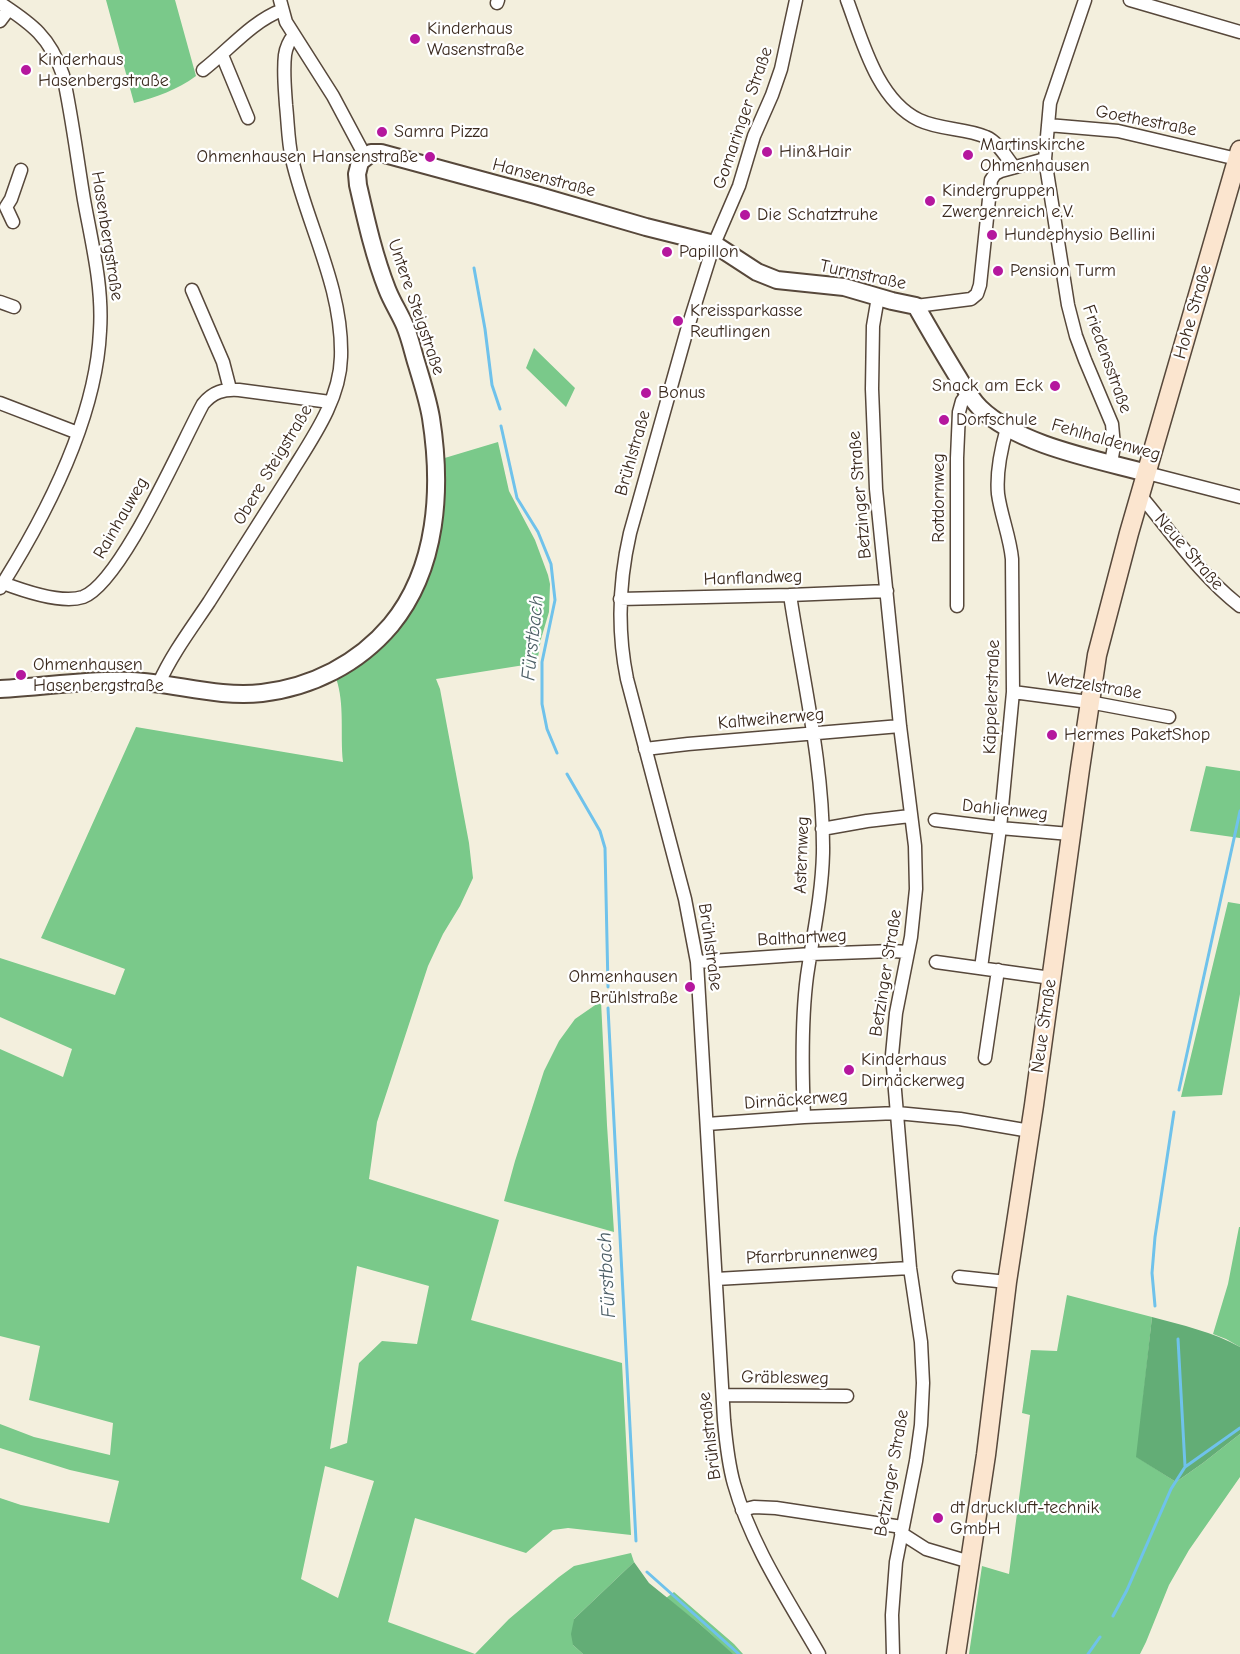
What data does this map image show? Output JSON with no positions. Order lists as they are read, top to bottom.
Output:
{
  "streets": {
    "main road": ["Hohe Straße", "Neue Straße"],
    "street": [
      "Gomaringer Straße",
      "Goethestraße",
      "Hansenstraße",
      "Hasenbergstraße",
      "Turmstraße",
      "Untere Steigstraße",
      "Friedensstraße",
      "Fehlhaldenweg",
      "Brühlstraße",
      "Obere Steigstraße",
      "Betzinger Straße",
      "Rotdornweg",
      "Rainhauweg",
      "Hanflandweg",
      "Wetzelstraße",
      "Käppelerstraße",
      "Kaltweiherweg",
      "Dahlienweg",
      "Asternweg",
      "Balthartweg",
      "Dirnäckerweg",
      "Pfarrbrunnenweg",
      "Gräblesweg"
    ]
  },
  "crossings": [
    ["Gomaringer Straße", "Hansenstraße"],
    ["Gomaringer Straße", "Turmstraße"],
    ["Gomaringer Straße", "Brühlstraße"],
    ["Goethestraße", "Hohe Straße"],
    ["Goethestraße", "Friedensstraße"],
    ["Hansenstraße", "Turmstraße"],
    ["Hansenstraße", "Untere Steigstraße"],
    ["Hansenstraße", "Brühlstraße"],
    ["Hasenbergstraße", "Rainhauweg"],
    ["Turmstraße", "Fehlhaldenweg"],
    ["Turmstraße", "Brühlstraße"],
    ["Turmstraße", "Betzinger Straße"],
    ["Untere Steigstraße", "Obere Steigstraße"],
    ["Hohe Straße", "Fehlhaldenweg"],
    ["Hohe Straße", "Neue Straße"],
    ["Friedensstraße", "Fehlhaldenweg"],
    ["Fehlhaldenweg", "Rotdornweg"],
    ["Fehlhaldenweg", "Neue Straße"],
    ["Fehlhaldenweg", "Käppelerstraße"],
    ["Brühlstraße", "Hanflandweg"],
    ["Brühlstraße", "Kaltweiherweg"],
    ["Brühlstraße", "Balthartweg"],
    ["Brühlstraße", "Dirnäckerweg"],
    ["Brühlstraße", "Pfarrbrunnenweg"],
    ["Brühlstraße", "Gräblesweg"],
    ["Betzinger Straße", "Hanflandweg"],
    ["Betzinger Straße", "Kaltweiherweg"],
    ["Betzinger Straße", "Balthartweg"],
    ["Betzinger Straße", "Dirnäckerweg"],
    ["Betzinger Straße", "Pfarrbrunnenweg"],
    ["Neue Straße", "Wetzelstraße"],
    ["Neue Straße", "Dahlienweg"],
    ["Neue Straße", "Dirnäckerweg"],
    ["Hanflandweg", "Asternweg"],
    ["Wetzelstraße", "Käppelerstraße"],
    ["Käppelerstraße", "Dahlienweg"],
    ["Kaltweiherweg", "Asternweg"],
    ["Asternweg", "Balthartweg"],
    ["Asternweg", "Dirnäckerweg"]
  ],
  "water": ["Fürstbach"],
  "places": [
    "Kinderhaus Wasenstraße",
    "Kinderhaus Hasenbergstraße",
    "Samra Pizza",
    "Hin&Hair",
    "Martinskirche Ohmenhausen",
    "Ohmenhausen Hansenstraße",
    "Kindergruppen Zwergenreich e.V.",
    "Die Schatztruhe",
    "Hundephysio Bellini",
    "Papillon",
    "Pension Turm",
    "Kreissparkasse Reutlingen",
    "Snack am Eck",
    "Bonus",
    "Dorfschule",
    "Ohmenhausen Hasenbergstraße",
    "Hermes PaketShop",
    "Ohmenhausen Brühlstraße",
    "Kinderhaus Dirnäckerweg",
    "dt druckluft-technik GmbH"
  ]
}
